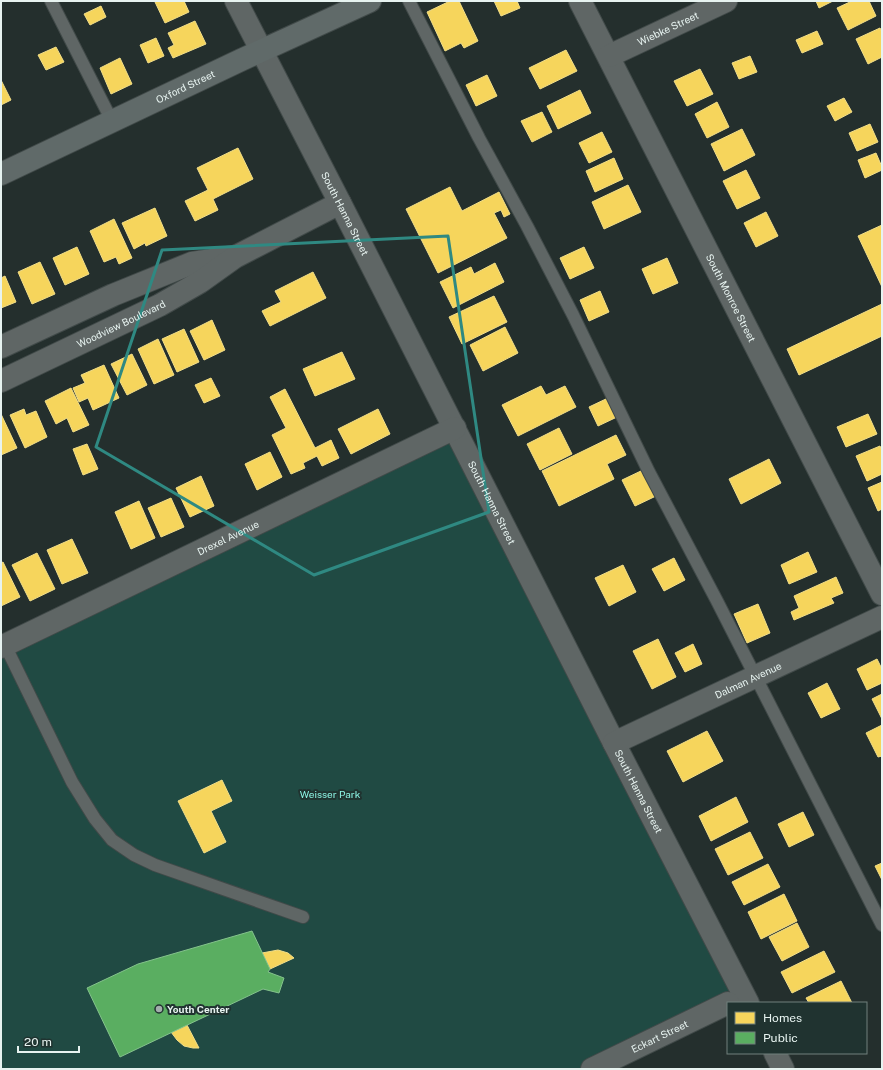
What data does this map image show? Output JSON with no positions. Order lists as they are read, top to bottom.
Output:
{
  "streets": {
    "street": [
      "Wiebke Street",
      "Oxford Street",
      "South Hanna Street",
      "South Monroe Street",
      "Woodview Boulevard",
      "Drexel Avenue",
      "Dalman Avenue",
      "Eckart Street"
    ]
  },
  "crossings": [
    ["Wiebke Street", "South Monroe Street"],
    ["Oxford Street", "South Hanna Street"],
    ["South Hanna Street", "Woodview Boulevard"],
    ["South Hanna Street", "Drexel Avenue"],
    ["South Hanna Street", "Dalman Avenue"]
  ],
  "parks": ["Weisser Park"],
  "places": ["Youth Center"],
  "legend": ["Homes", "Public"],
  "scale_bar": "20 m"
}
